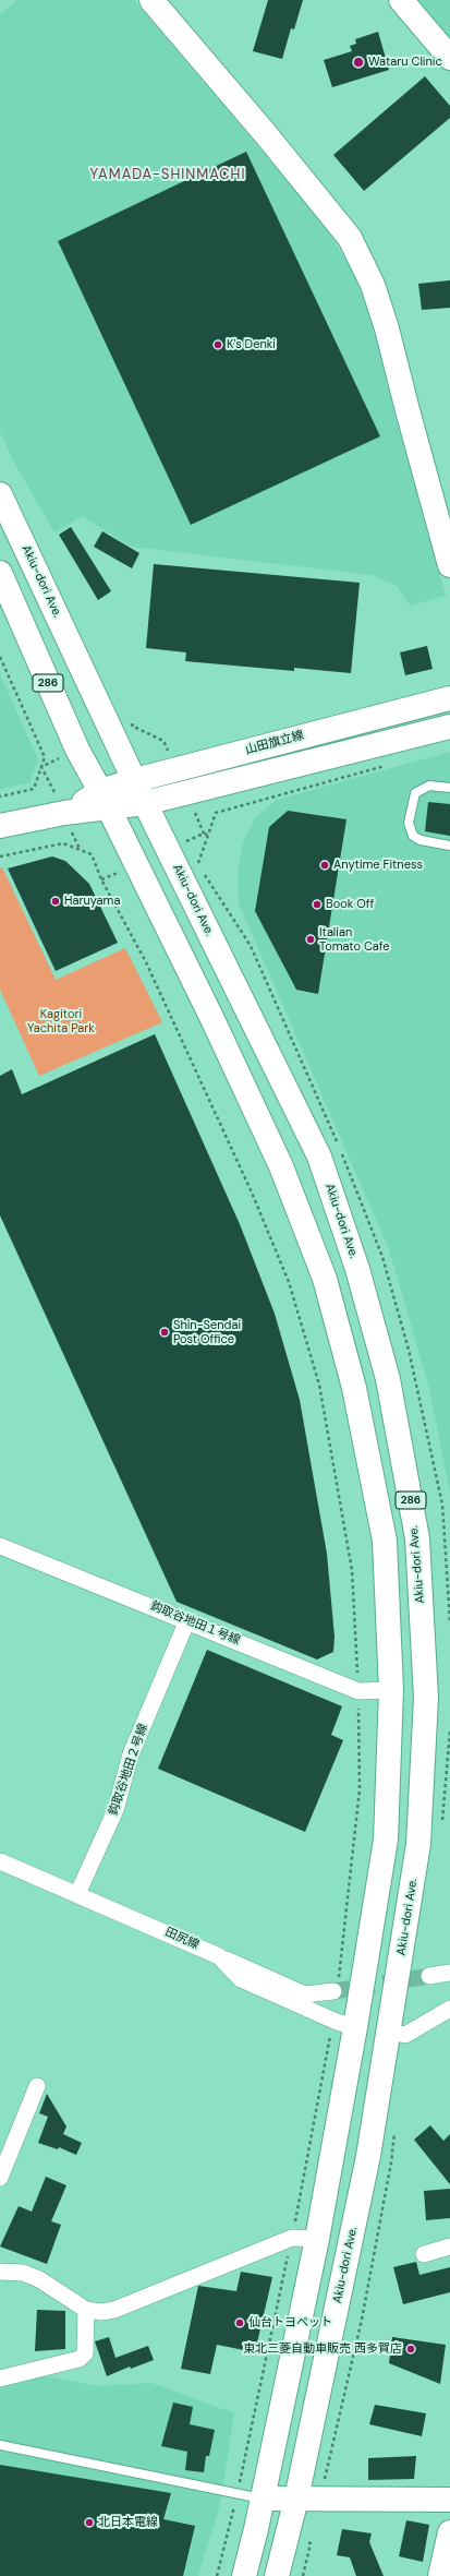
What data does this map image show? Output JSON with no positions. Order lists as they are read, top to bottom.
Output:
{
  "streets": {
    "main road": ["Akiu-dori Ave.", "286", "山田旗立線"],
    "street": ["鈎取谷地田１号線", "鈎取谷地田２号線", "田尻線"]
  },
  "crossings": [
    ["Akiu-dori Ave.", "山田旗立線"],
    ["286", "山田旗立線"],
    ["286", "鈎取谷地田１号線"],
    ["286", "田尻線"],
    ["鈎取谷地田１号線", "鈎取谷地田２号線"],
    ["鈎取谷地田２号線", "田尻線"]
  ],
  "districts": ["YAMADA-SHINMACHI"],
  "parks": ["Kagitori Yachita Park"],
  "places": [
    "Wataru Clinic",
    "K's Denki",
    "Anytime Fitness",
    "Haruyama",
    "Book Off",
    "Italian Tomato Cafe",
    "Shin-Sendai Post Office",
    "仙台トヨペット",
    "東北三菱自動車販売 西多賀店",
    "北日本電線"
  ]
}
